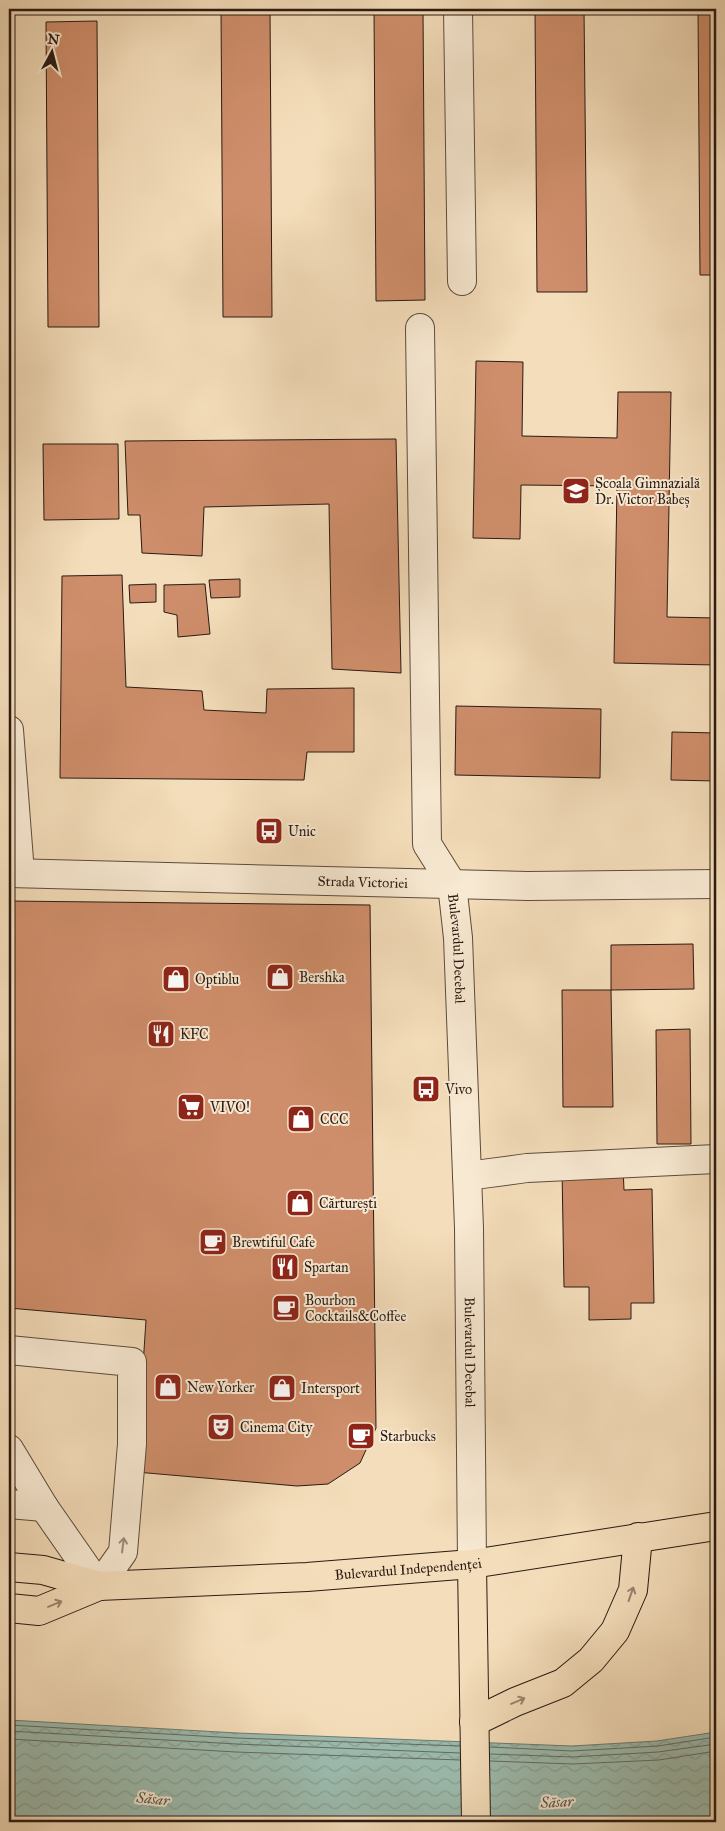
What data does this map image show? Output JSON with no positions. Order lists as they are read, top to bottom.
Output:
{
  "streets": {
    "main road": ["Bulevardul Decebal", "Bulevardul Independenței"],
    "street": ["Strada Victoriei"]
  },
  "crossings": [
    ["Strada Victoriei", "Bulevardul Decebal"],
    ["Bulevardul Decebal", "Bulevardul Independenței"]
  ],
  "water": ["Săsar"],
  "places": {
    "school or university": ["Școala Gimnazială Dr. Victor Babeș"],
    "bus stop": ["Unic", "Vivo"],
    "shop": [
      "Bershka",
      "Optiblu",
      "CCC",
      "Cărturești",
      "New Yorker",
      "Intersport"
    ],
    "restaurant": ["KFC", "Spartan"],
    "supermarket": ["VIVO!"],
    "cafe": ["Brewtiful Cafe", "Bourbon Cocktails&Coffee", "Starbucks"],
    "theatre": ["Cinema City"]
  },
  "north": "top"
}
